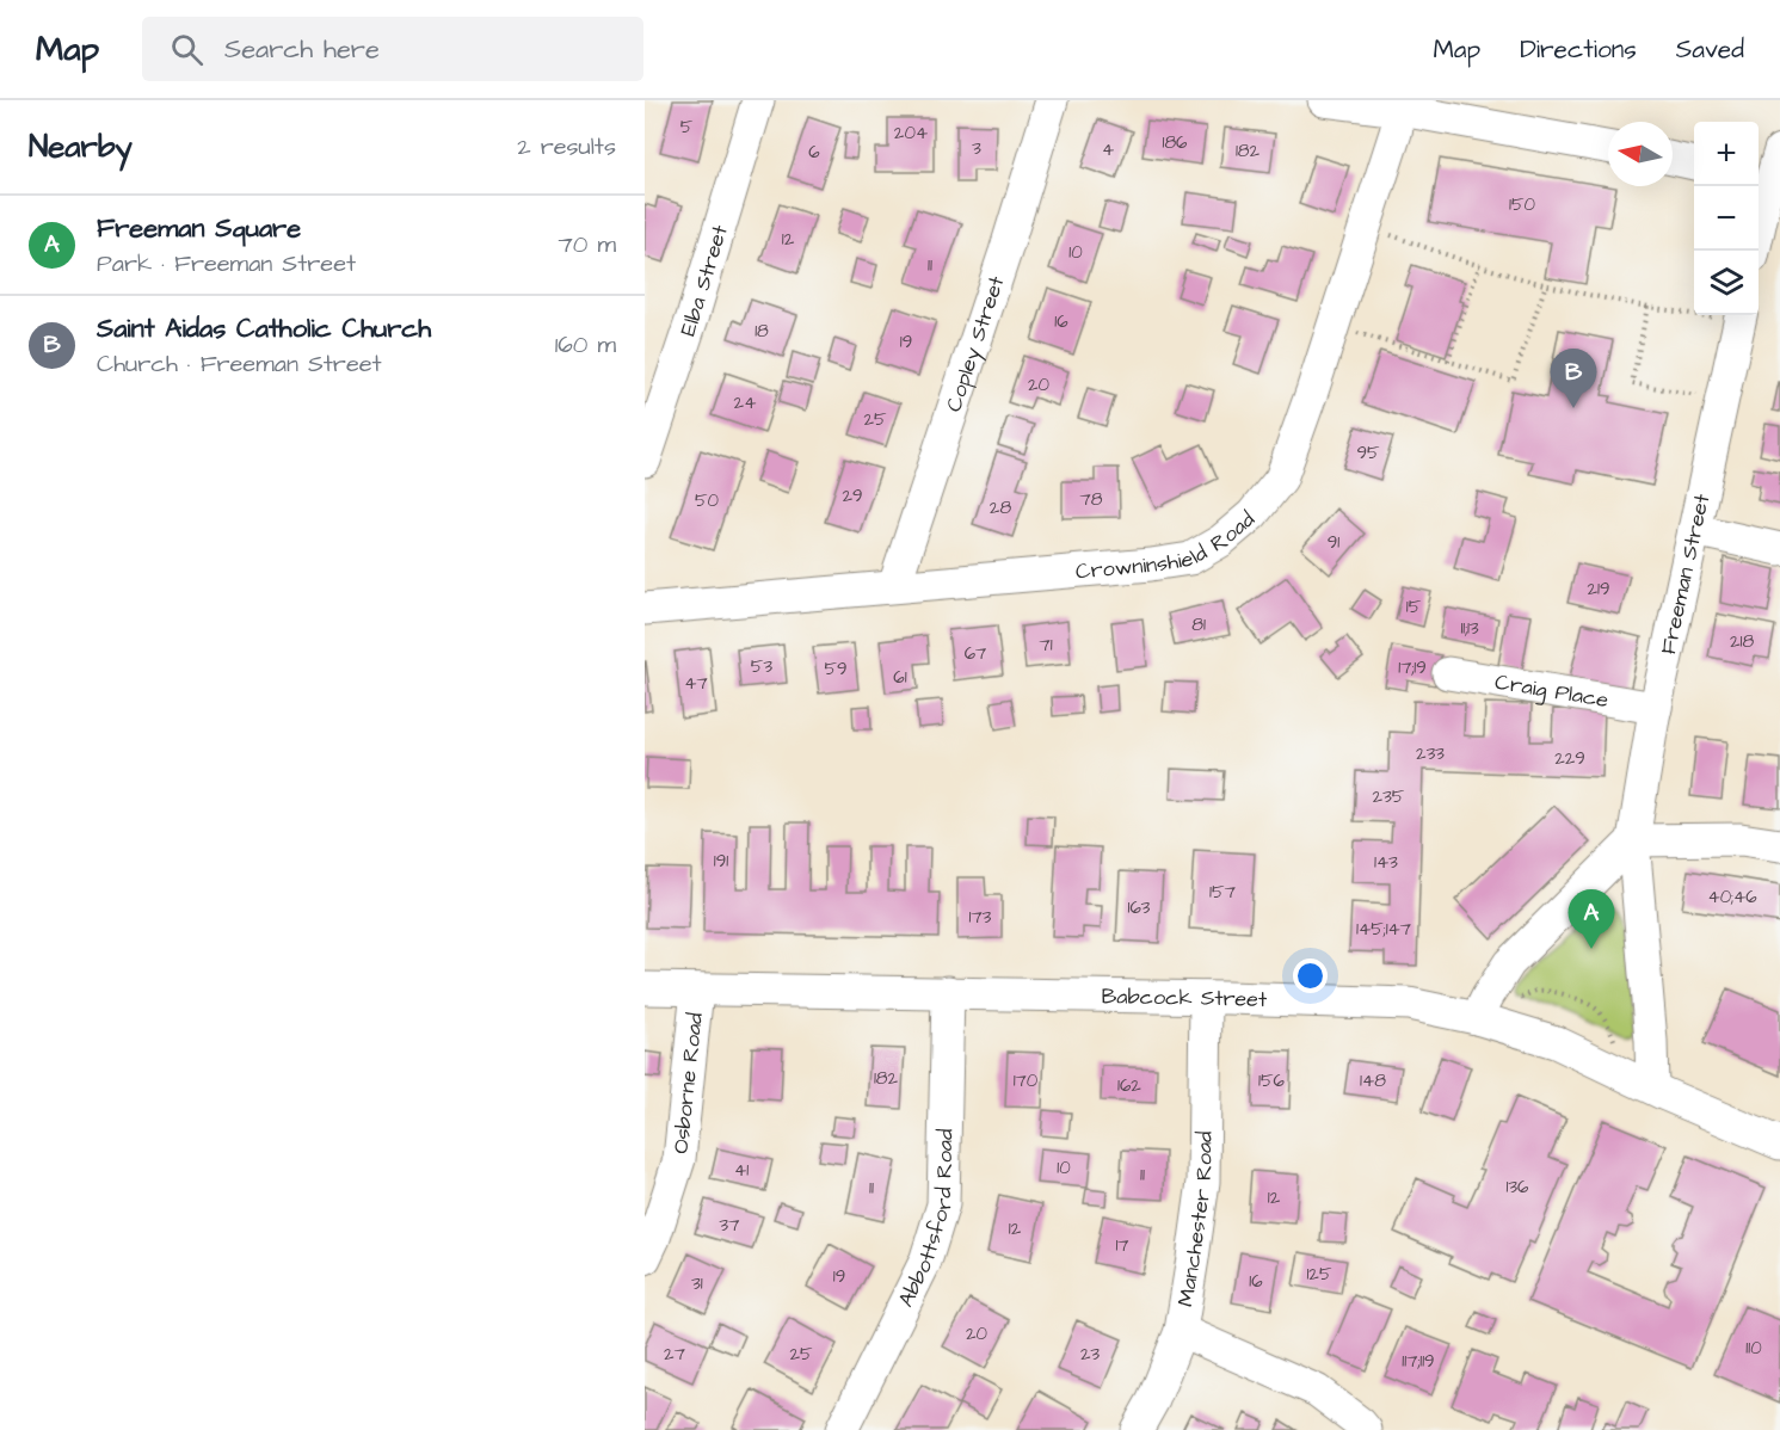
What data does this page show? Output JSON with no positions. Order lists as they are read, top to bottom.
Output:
{
  "streets": {
    "street": [
      "Elba Street",
      "Copley Street",
      "Crowninshield Road",
      "Freeman Street",
      "Craig Place",
      "Babcock Street",
      "Osborne Road",
      "Abbottsford Road",
      "Manchester Road"
    ]
  },
  "crossings": [
    ["Copley Street", "Crowninshield Road"],
    ["Freeman Street", "Craig Place"],
    ["Freeman Street", "Babcock Street"],
    ["Babcock Street", "Osborne Road"],
    ["Babcock Street", "Abbottsford Road"],
    ["Babcock Street", "Manchester Road"]
  ],
  "house_numbers": [
    "5",
    "204",
    "186",
    "3",
    "4",
    "182",
    "6",
    "150",
    "12",
    "10",
    "11",
    "16",
    "18",
    "19",
    "20",
    "24",
    "25",
    "95",
    "29",
    "78",
    "50",
    "28",
    "91",
    "219",
    "15",
    "81",
    "11;13",
    "218",
    "71",
    "67",
    "53",
    "17;19",
    "59",
    "61",
    "47",
    "233",
    "229",
    "235",
    "191",
    "143",
    "157",
    "40;46",
    "163",
    "173",
    "145;147",
    "182",
    "170",
    "156",
    "148",
    "162",
    "10",
    "41",
    "11",
    "136",
    "11",
    "12",
    "37",
    "12",
    "17",
    "125",
    "19",
    "16",
    "31",
    "20",
    "110",
    "27",
    "25",
    "23",
    "117;119"
  ],
  "north": "left",
  "page": {
    "header": "Map",
    "search": "Search here",
    "nav": ["Map", "Directions", "Saved"],
    "heading": ["Nearby", "2 results"],
    "map_buttons": ["+", "−"],
    "list": [
      {
        "mark": "A",
        "name": "Freeman Square",
        "note": "Park · Freeman Street",
        "value": "70 m"
      },
      {
        "mark": "B",
        "name": "Saint Aidas Catholic Church",
        "note": "Church · Freeman Street",
        "value": "160 m"
      }
    ],
    "pins": ["B", "A"]
  }
}
